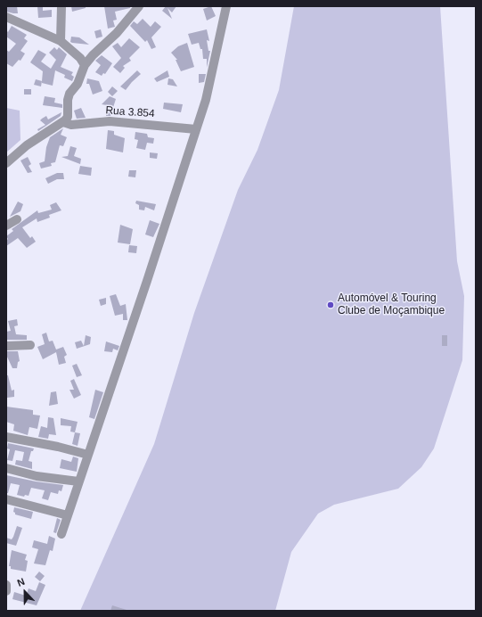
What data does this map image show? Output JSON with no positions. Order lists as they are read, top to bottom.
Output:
{
  "streets": {
    "street": ["Rua 3.854"]
  },
  "places": ["Automóvel & Touring Clube de Moçambique"],
  "north": "top"
}
